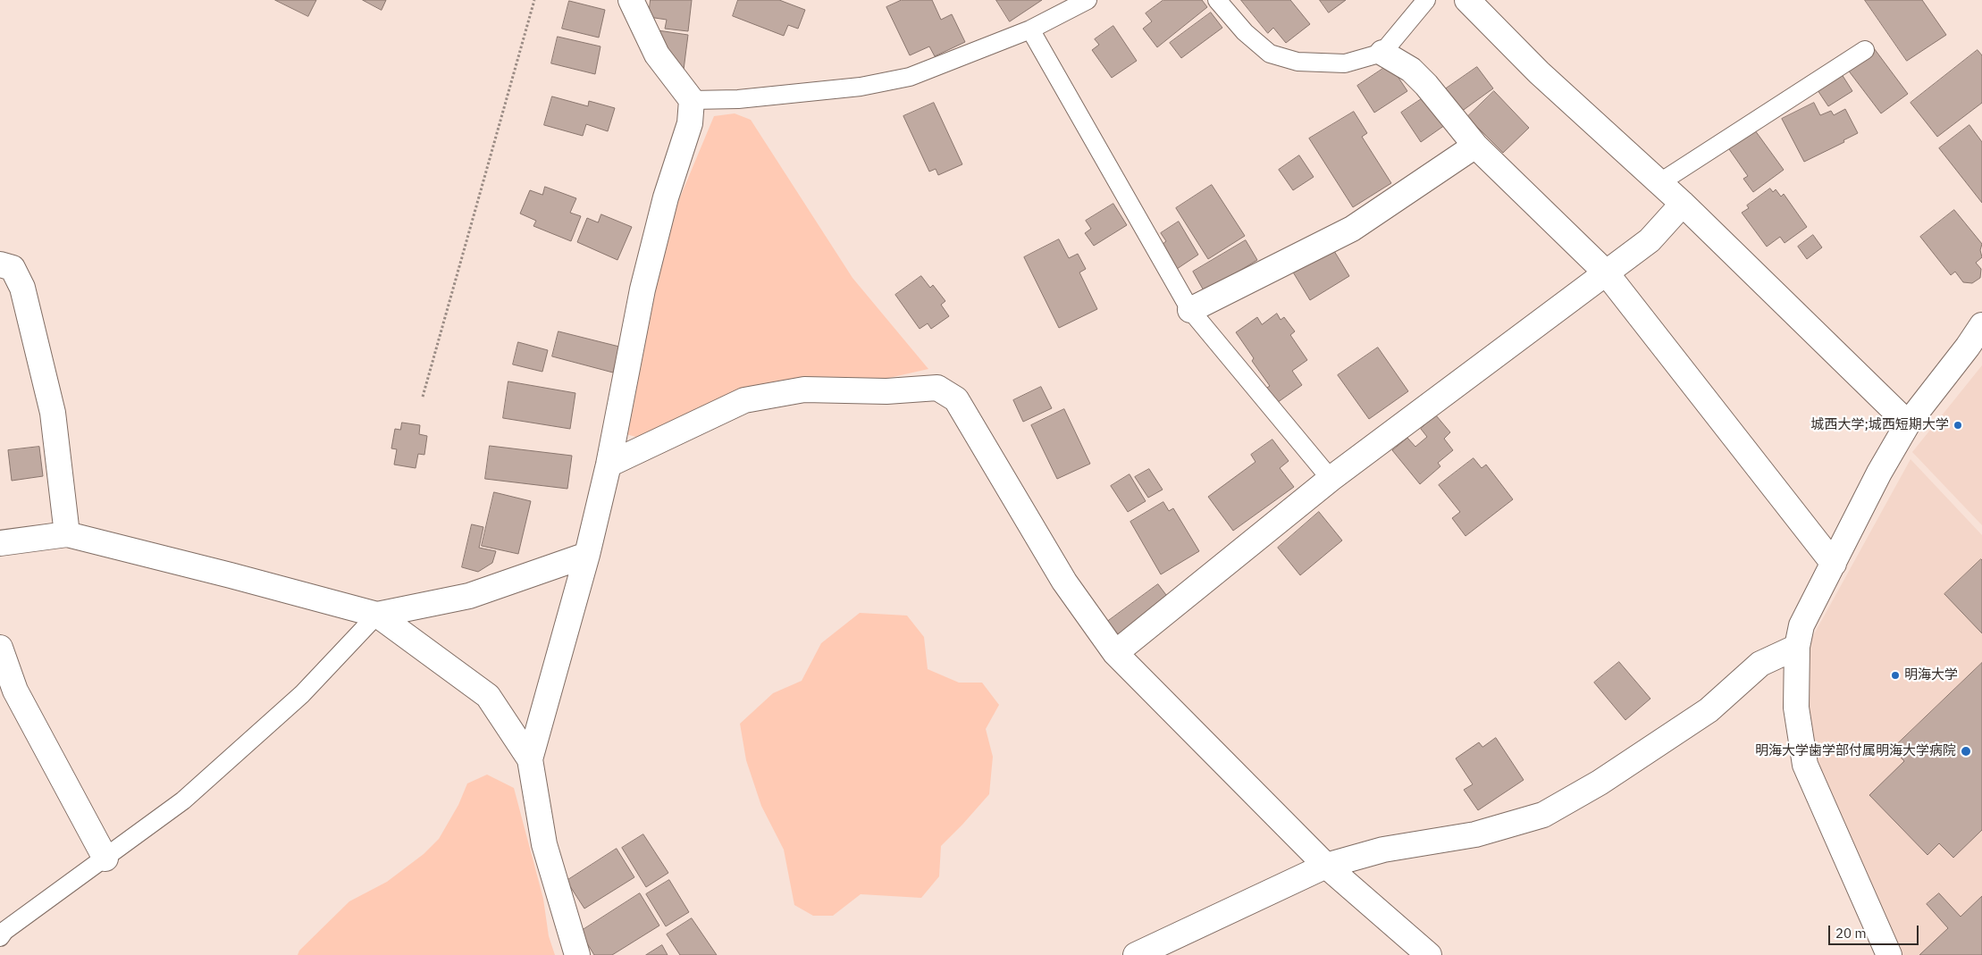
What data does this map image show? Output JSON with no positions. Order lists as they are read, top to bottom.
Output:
{
  "places": ["城西大学;城西短期大学", "明海大学", "明海大学歯学部付属明海大学病院"],
  "scale_bar": "20 m"
}
